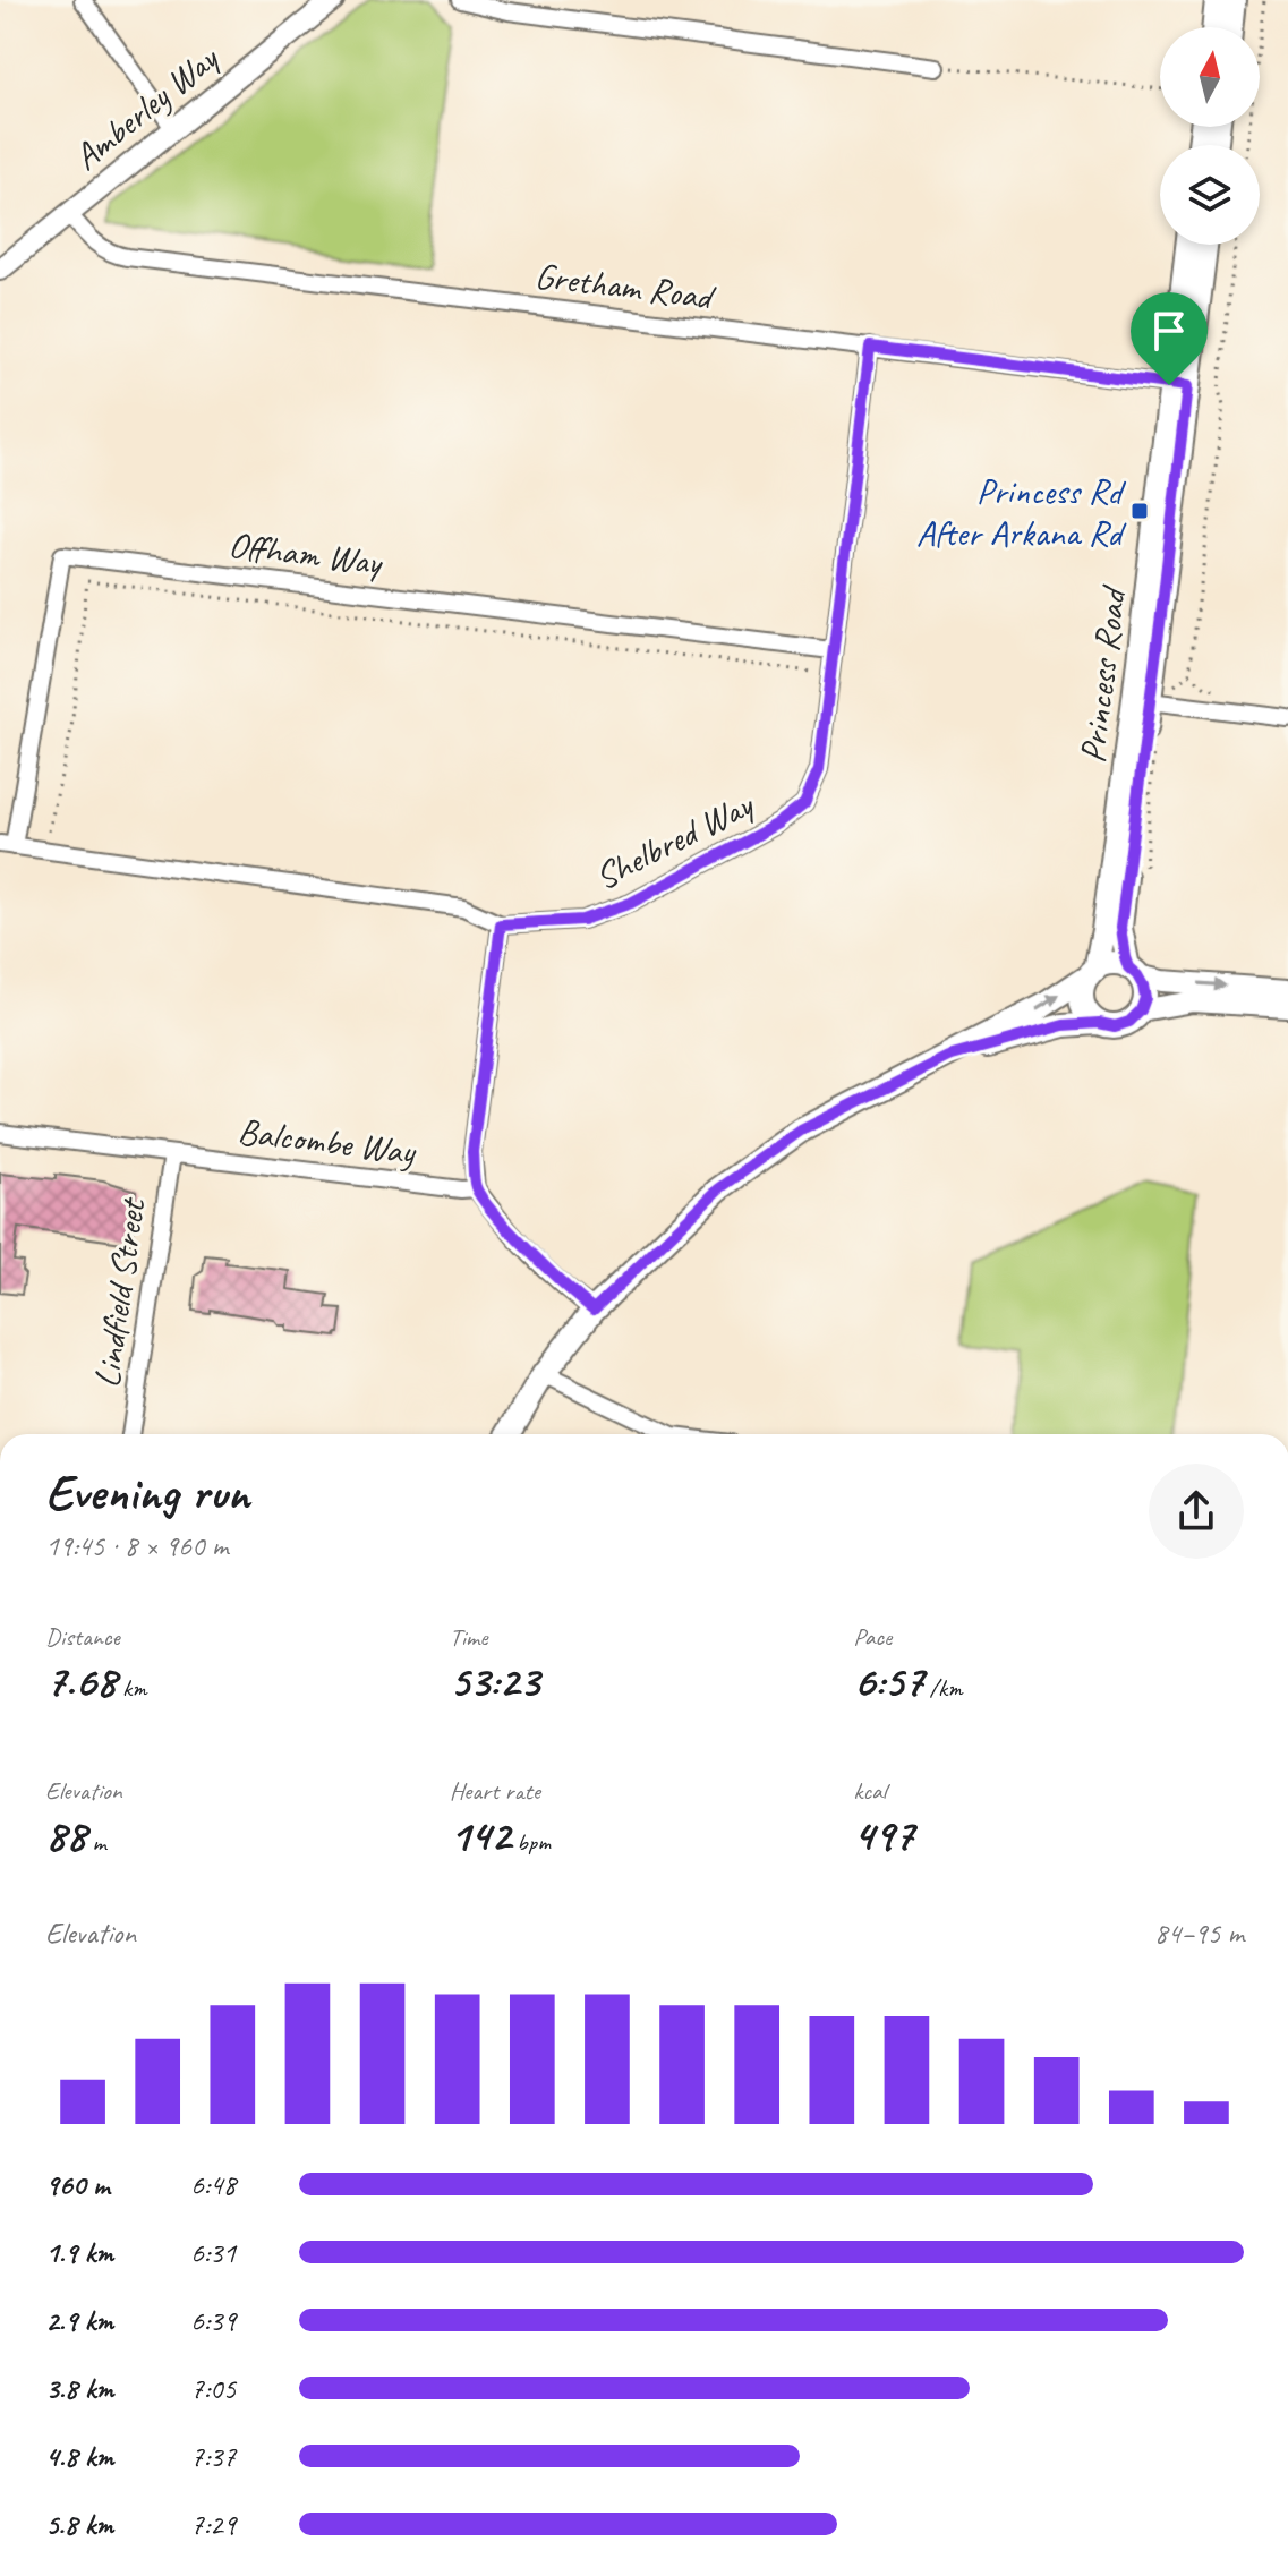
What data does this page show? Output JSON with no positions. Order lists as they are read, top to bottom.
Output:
{
  "streets": {
    "main road": ["Princess Road"],
    "street": [
      "Amberley Way",
      "Gretham Road",
      "Offham Way",
      "Shelbred Way",
      "Balcombe Way",
      "Lindfield Street"
    ]
  },
  "crossings": [
    ["Amberley Way", "Gretham Road"],
    ["Gretham Road", "Princess Road"],
    ["Gretham Road", "Shelbred Way"],
    ["Offham Way", "Shelbred Way"],
    ["Balcombe Way", "Lindfield Street"]
  ],
  "places": {
    "transit": ["Princess Rd After Arkana Rd"]
  },
  "north": "top",
  "page": {
    "heading": ["Evening run", "19:45 · 8 × 960 m"],
    "stats": [
      ["Distance", "7.68 km"],
      ["Time", "53:23"],
      ["Pace", "6:57 /km"],
      ["Elevation", "88 m"],
      ["Heart rate", "142 bpm"],
      ["kcal", "497"]
    ],
    "chart": ["Elevation", "84–95 m"],
    "list": [
      {
        "name": "960 m",
        "note": "6:48"
      },
      {
        "name": "1.9 km",
        "note": "6:31"
      },
      {
        "name": "2.9 km",
        "note": "6:39"
      },
      {
        "name": "3.8 km",
        "note": "7:05"
      },
      {
        "name": "4.8 km",
        "note": "7:37"
      },
      {
        "name": "5.8 km",
        "note": "7:29"
      }
    ]
  }
}
